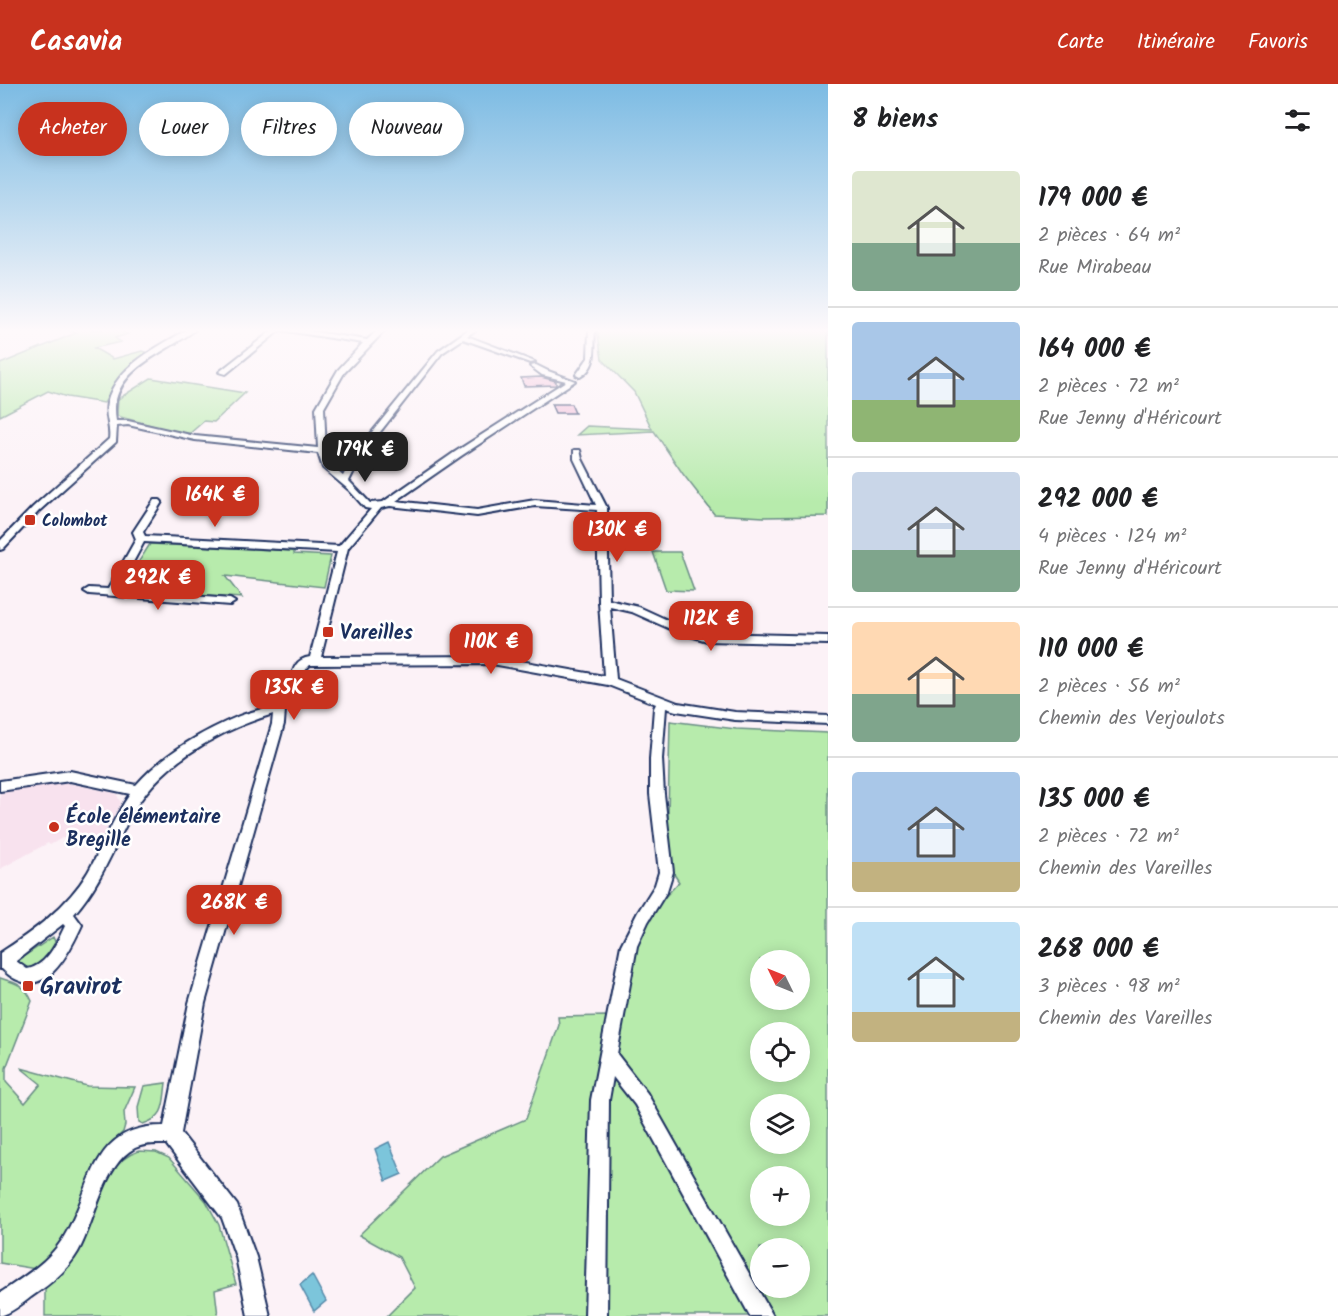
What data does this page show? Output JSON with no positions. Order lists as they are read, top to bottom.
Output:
{
  "places": {
    "transit": ["Colombot", "Vareilles", "Gravirot"],
    "other": ["École élémentaire Bregille"]
  },
  "north": "top left",
  "page": {
    "header": "Casavia",
    "nav": ["Carte", "Itinéraire", "Favoris"],
    "heading": "8 biens",
    "chip": [
      "Acheter",
      "Louer",
      "Filtres",
      "Nouveau"
    ],
    "list": [
      {
        "name": "179 000 €",
        "note": "2 pièces · 64 m² · Rue Mirabeau"
      },
      {
        "name": "164 000 €",
        "note": "2 pièces · 72 m² · Rue Jenny d'Héricourt"
      },
      {
        "name": "292 000 €",
        "note": "4 pièces · 124 m² · Rue Jenny d'Héricourt"
      },
      {
        "name": "110 000 €",
        "note": "2 pièces · 56 m² · Chemin des Verjoulots"
      },
      {
        "name": "135 000 €",
        "note": "2 pièces · 72 m² · Chemin des Vareilles"
      },
      {
        "name": "268 000 €",
        "note": "3 pièces · 98 m² · Chemin des Vareilles"
      }
    ],
    "price": [
      "179K €",
      "164K €",
      "130K €",
      "292K €",
      "112K €",
      "110K €",
      "135K €",
      "268K €"
    ],
    "map_buttons": ["+", "−"]
  }
}
